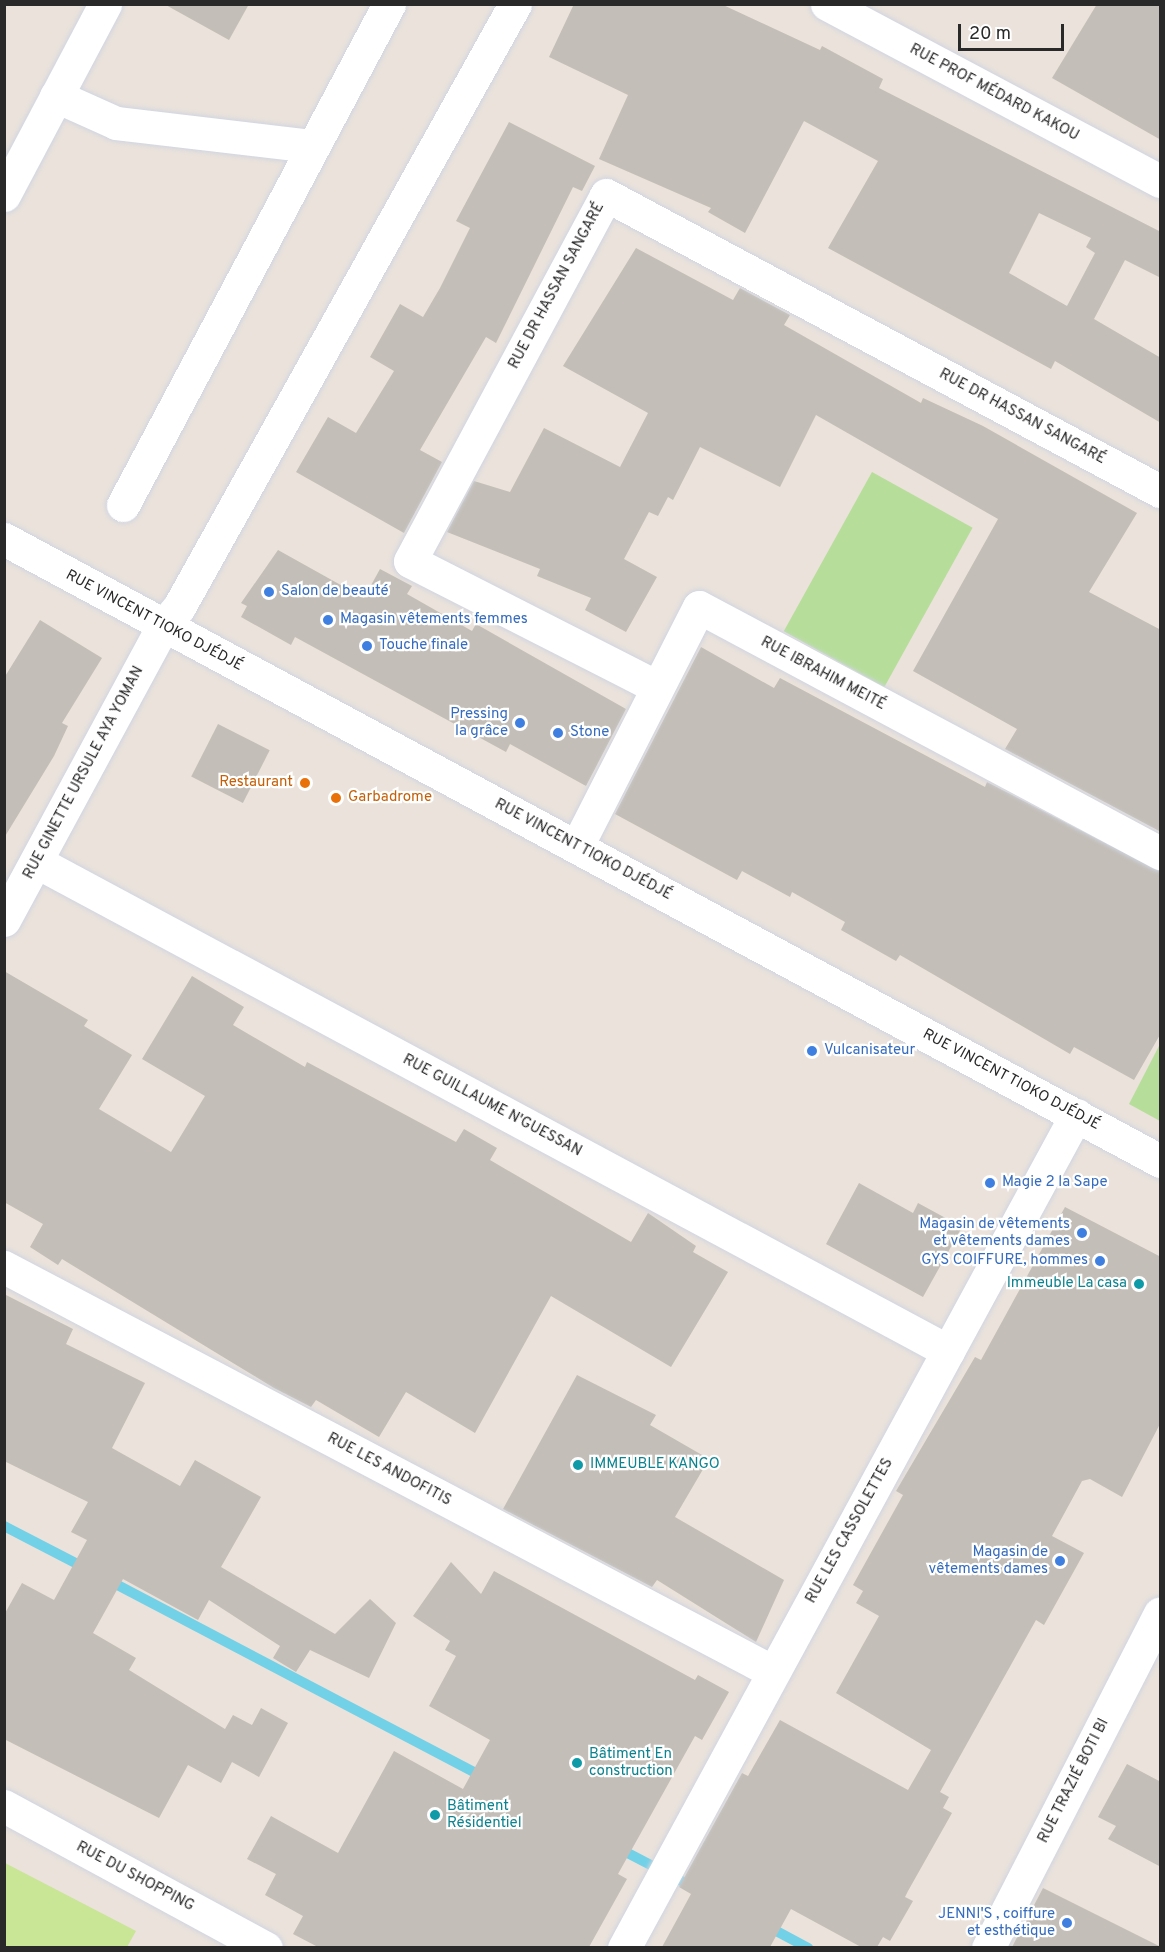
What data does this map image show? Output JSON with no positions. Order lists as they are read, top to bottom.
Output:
{
  "streets": {
    "street": [
      "RUE PROF MÉDARD KAKOU",
      "RUE DR HASSAN SANGARÉ",
      "RUE VINCENT TIOKO DJÉDJÉ",
      "RUE IBRAHIM MEITÉ",
      "RUE GINETTE URSULE AYA YOMAN",
      "RUE GUILLAUME N'GUESSAN",
      "RUE LES ANDOFITIS",
      "RUE LES CASSOLETTES",
      "RUE TRAZIÉ BOTI BI",
      "RUE DU SHOPPING"
    ]
  },
  "crossings": [
    ["RUE DR HASSAN SANGARÉ", "RUE IBRAHIM MEITÉ"],
    ["RUE VINCENT TIOKO DJÉDJÉ", "RUE IBRAHIM MEITÉ"],
    ["RUE VINCENT TIOKO DJÉDJÉ", "RUE GINETTE URSULE AYA YOMAN"],
    ["RUE VINCENT TIOKO DJÉDJÉ", "RUE LES CASSOLETTES"],
    ["RUE GINETTE URSULE AYA YOMAN", "RUE GUILLAUME N'GUESSAN"],
    ["RUE GUILLAUME N'GUESSAN", "RUE LES CASSOLETTES"],
    ["RUE LES ANDOFITIS", "RUE LES CASSOLETTES"]
  ],
  "places": [
    "Salon de beauté",
    "Magasin vêtements femmes",
    "Touche finale",
    "Pressing la grâce",
    "Stone",
    "Restaurant",
    "Garbadrome",
    "Vulcanisateur",
    "Magie 2 la Sape",
    "Magasin de vêtements et vêtements dames",
    "GYS COIFFURE, hommes",
    "Immeuble La casa",
    "IMMEUBLE KANGO",
    "Magasin de vêtements dames",
    "Bâtiment En construction",
    "Bâtiment Résidentiel",
    "JENNI'S , coiffure et esthétique"
  ],
  "scale_bar": "20 m"
}
